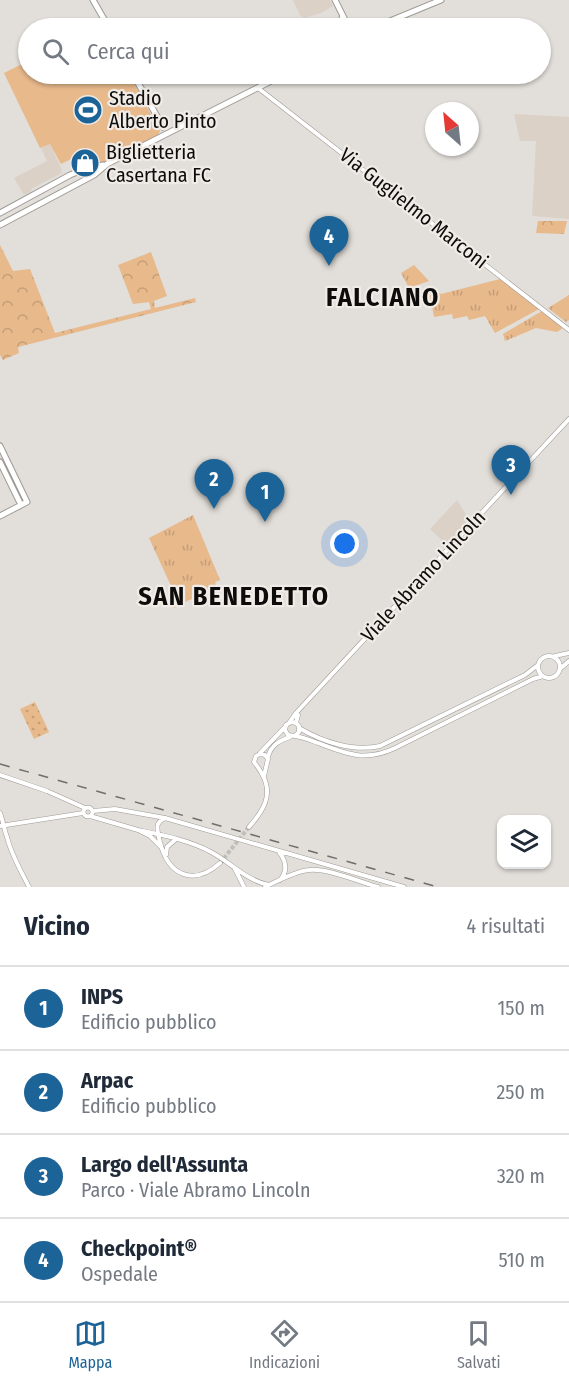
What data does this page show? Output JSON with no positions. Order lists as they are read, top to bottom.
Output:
{
  "streets": {
    "street": ["Via Guglielmo Marconi", "Viale Abramo Lincoln"]
  },
  "districts": ["FALCIANO", "SAN BENEDETTO"],
  "places": {
    "sports": ["Stadio Alberto Pinto"],
    "shop": ["Biglietteria Casertana FC"]
  },
  "north": "top left",
  "page": {
    "search": "Cerca qui",
    "pins": [
      "4",
      "3",
      "2",
      "1"
    ],
    "heading": ["Vicino", "4 risultati"],
    "list": [
      {
        "mark": "1",
        "name": "INPS",
        "note": "Edificio pubblico",
        "value": "150 m"
      },
      {
        "mark": "2",
        "name": "Arpac",
        "note": "Edificio pubblico",
        "value": "250 m"
      },
      {
        "mark": "3",
        "name": "Largo dell'Assunta",
        "note": "Parco · Viale Abramo Lincoln",
        "value": "320 m"
      },
      {
        "mark": "4",
        "name": "Checkpoint®",
        "note": "Ospedale",
        "value": "510 m"
      }
    ],
    "nav": ["Mappa", "Indicazioni", "Salvati"]
  }
}
